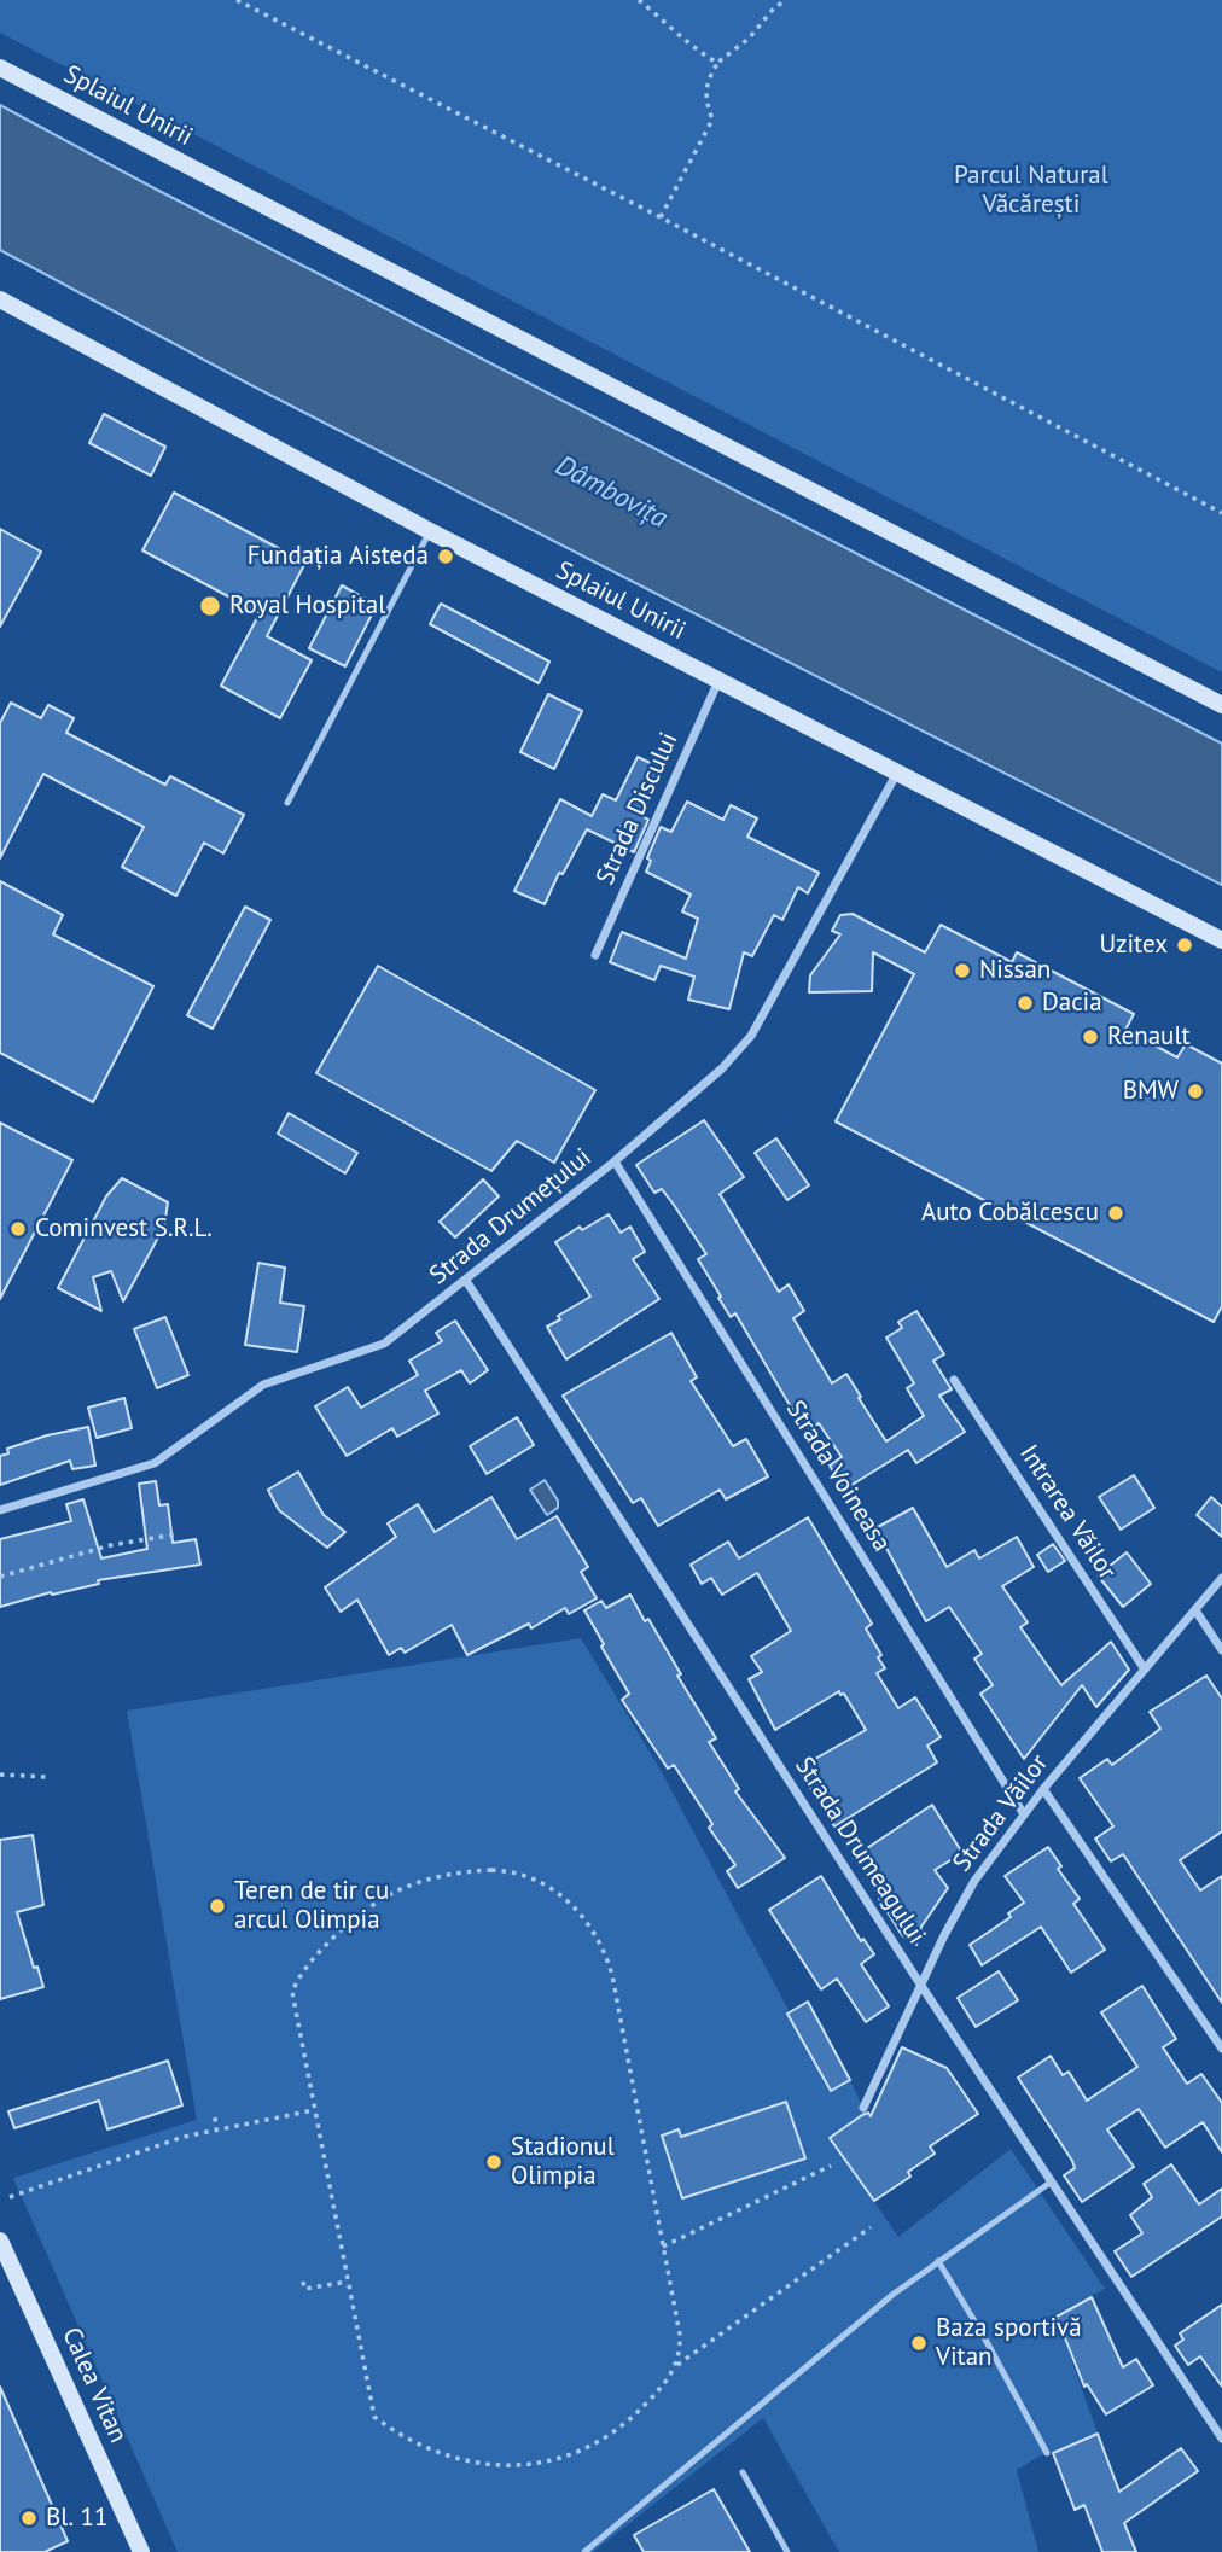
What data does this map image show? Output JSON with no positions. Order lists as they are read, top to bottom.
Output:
{
  "streets": {
    "main road": ["Splaiul Unirii", "Calea Vitan"],
    "street": [
      "Strada Discului",
      "Strada Drumețului",
      "Strada Voineasa",
      "Intrarea Văilor",
      "Strada Văilor",
      "Strada Drumeagului"
    ]
  },
  "crossings": [
    ["Splaiul Unirii", "Strada Discului"],
    ["Splaiul Unirii", "Strada Drumețului"],
    ["Strada Drumețului", "Strada Voineasa"],
    ["Strada Drumețului", "Strada Drumeagului"],
    ["Strada Voineasa", "Strada Văilor"],
    ["Intrarea Văilor", "Strada Văilor"],
    ["Strada Văilor", "Strada Drumeagului"]
  ],
  "water": ["Dâmbovița"],
  "parks": ["Parcul Natural Văcărești"],
  "places": [
    "Fundația Aisteda",
    "Royal Hospital",
    "Uzitex",
    "Nissan",
    "Dacia",
    "Renault",
    "BMW",
    "Auto Cobălcescu",
    "Cominvest S.R.L.",
    "Teren de tir cu arcul Olimpia",
    "Stadionul Olimpia",
    "Baza sportivă Vitan",
    "Bl. 11"
  ]
}
